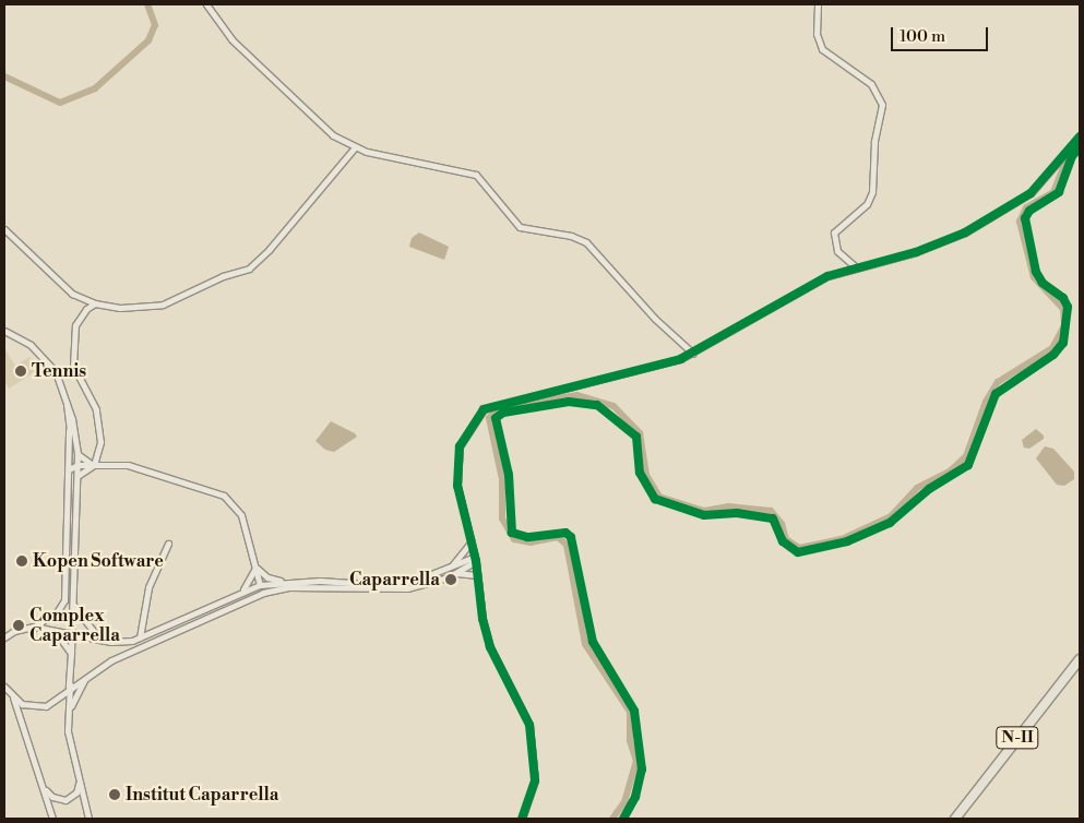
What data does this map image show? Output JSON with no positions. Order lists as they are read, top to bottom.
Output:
{
  "streets": {
    "main road": ["N-II"]
  },
  "places": [
    "Tennis",
    "Kopen Software",
    "Caparrella",
    "Complex Caparrella",
    "Institut Caparrella"
  ],
  "scale_bar": "100 m"
}
